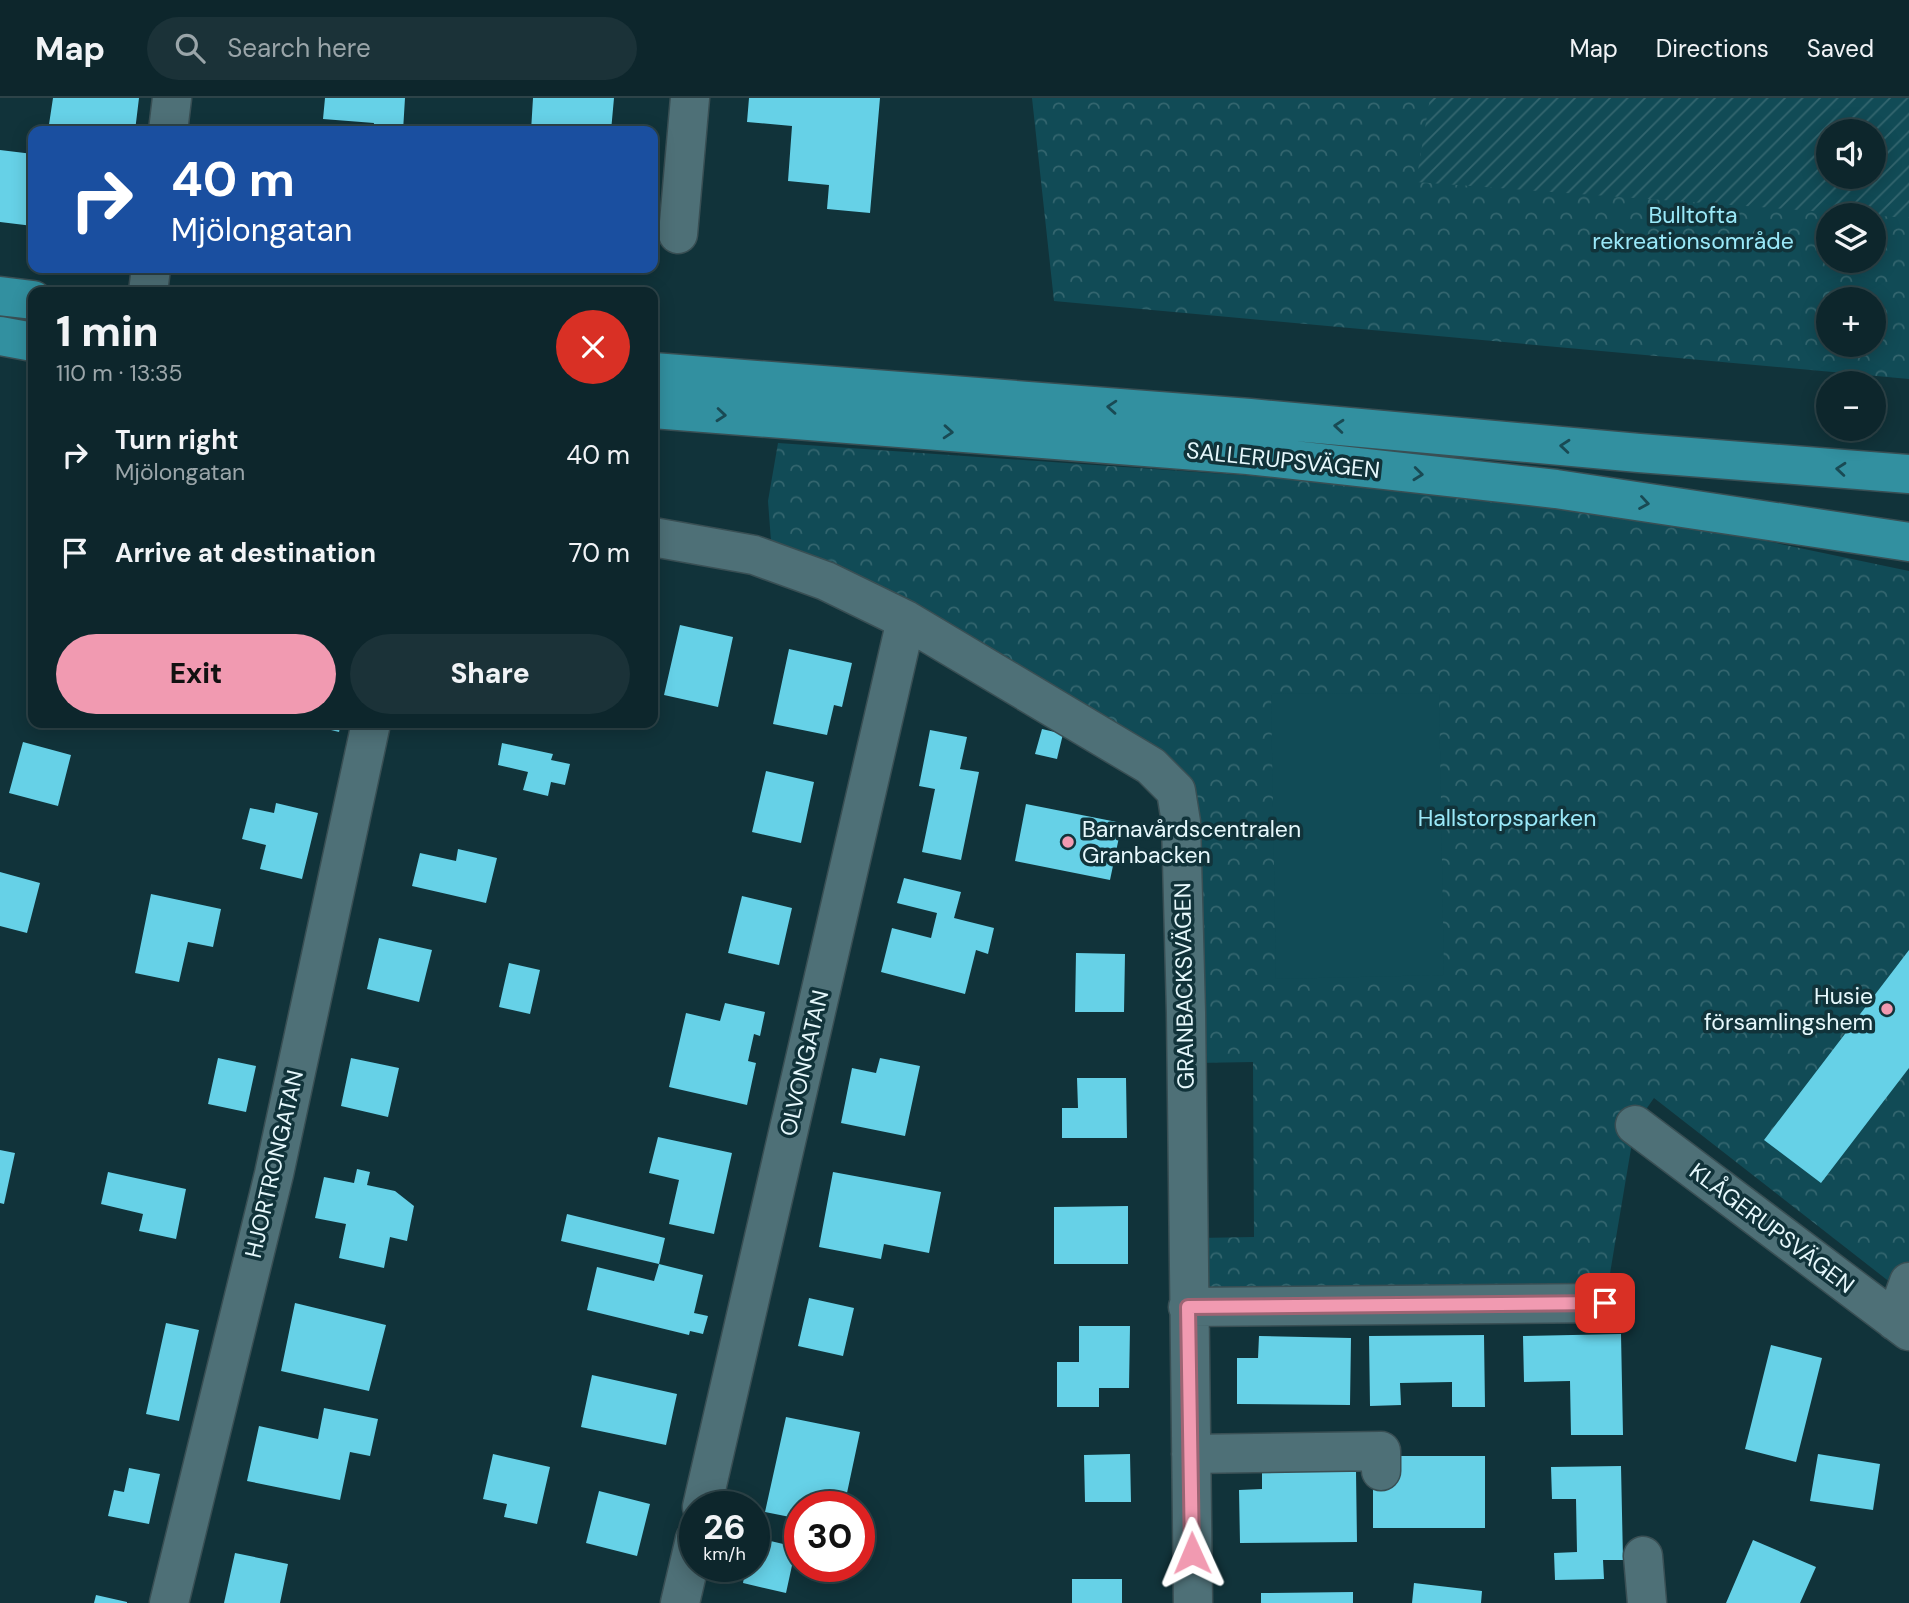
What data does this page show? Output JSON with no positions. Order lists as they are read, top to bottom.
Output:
{
  "streets": {
    "main road": ["SALLERUPSVÄGEN"],
    "street": [
      "GRANBACKSVÄGEN",
      "OLVONGATAN",
      "HJORTRONGATAN",
      "KLÅGERUPSVÄGEN"
    ]
  },
  "crossings": [
    ["GRANBACKSVÄGEN", "OLVONGATAN"]
  ],
  "parks": ["Bulltofta rekreationsområde", "Hallstorpsparken"],
  "places": ["Barnavårdscentralen Granbacken", "Husie församlingshem"],
  "page": {
    "header": "Map",
    "search": "Search here",
    "nav": ["Map", "Directions", "Saved"],
    "map_buttons": ["+", "−"],
    "turn": ["40 m", "Mjölongatan"],
    "heading": ["1 min", "110 m · 13:35"],
    "list": [
      {
        "name": "Turn right",
        "note": "Mjölongatan",
        "value": "40 m"
      },
      {
        "name": "Arrive at destination",
        "value": "70 m"
      }
    ],
    "buttons": ["Exit", "Share"],
    "speed": "26 km/h",
    "limit": "30"
  }
}
